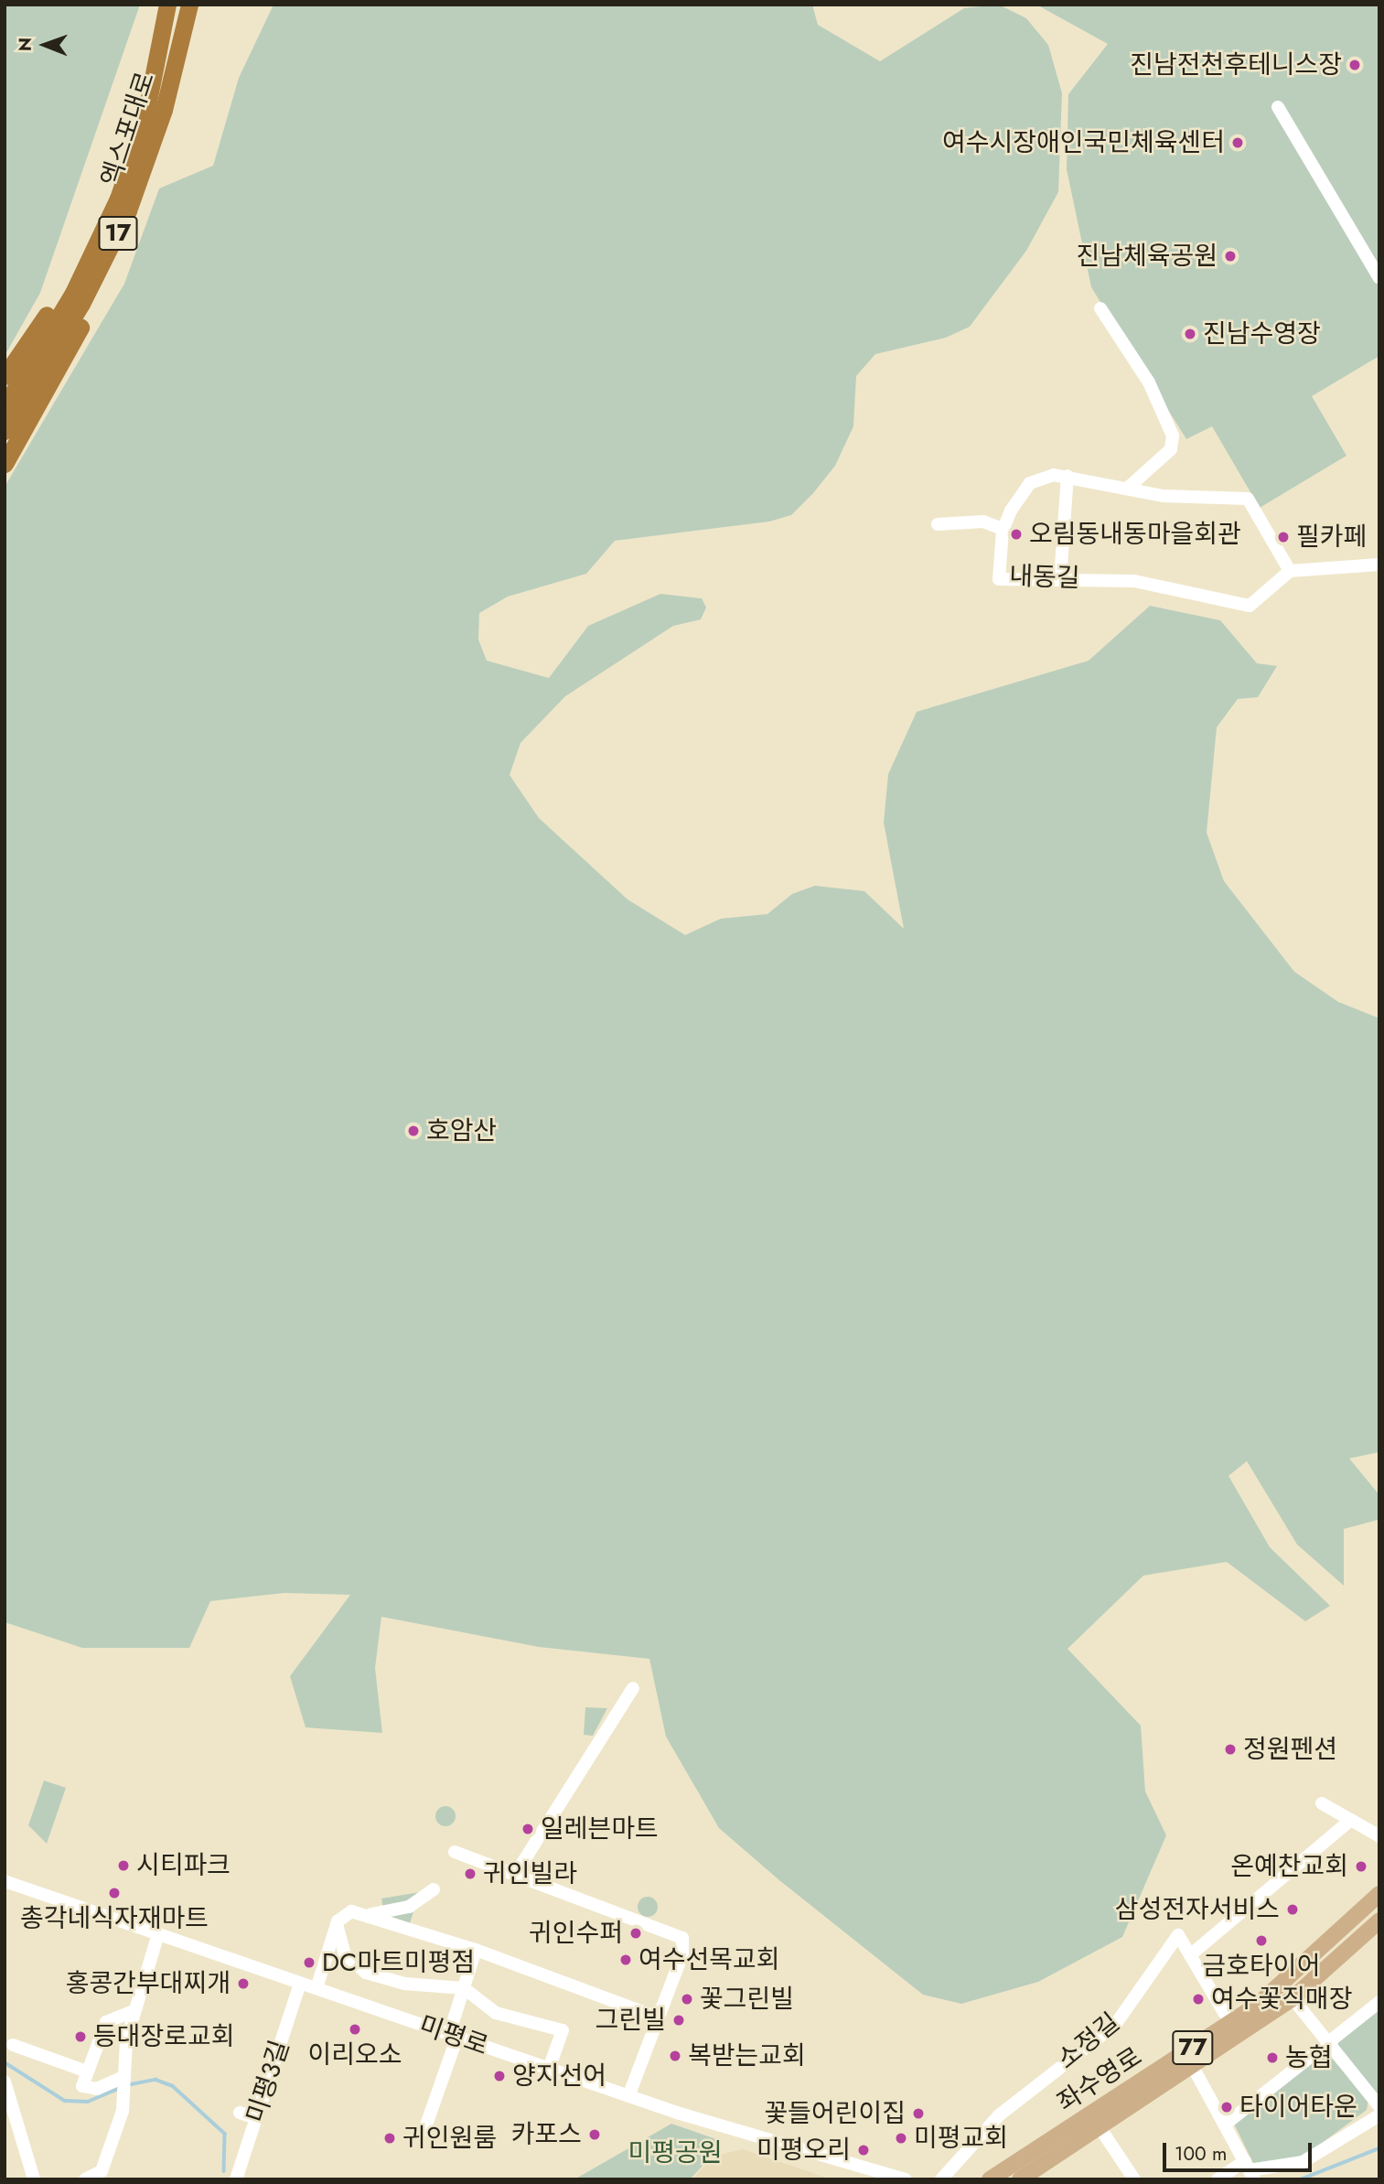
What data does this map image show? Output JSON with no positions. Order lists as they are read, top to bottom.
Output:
{
  "streets": {
    "highway": ["엑스포대로", "17"],
    "main road": ["77", "좌수영로"],
    "street": [
      "내동길",
      "미평로",
      "소정길",
      "미평3길"
    ]
  },
  "crossings": [
    ["미평로", "미평3길"],
    ["소정길", "좌수영로"]
  ],
  "parks": ["미평공원"],
  "places": [
    "진남전천후테니스장",
    "여수시장애인국민체육센터",
    "진남체육공원",
    "진남수영장",
    "오림동내동마을회관",
    "필카페",
    "호암산",
    "정원펜션",
    "일레븐마트",
    "시티파크",
    "온예찬교회",
    "귀인빌라",
    "총각네식자재마트",
    "삼성전자서비스",
    "귀인수퍼",
    "금호타이어",
    "여수선목교회",
    "DC마트미평점",
    "홍콩간부대찌개",
    "꽃그린빌",
    "여수꽃직매장",
    "그린빌",
    "이리오소",
    "등대장로교회",
    "복받는교회",
    "농협",
    "양지선어",
    "타이어타운",
    "꽃들어린이집",
    "카포스",
    "귀인원룸",
    "미평교회",
    "미평오리"
  ],
  "scale_bar": "100 m",
  "north": "left"
}
